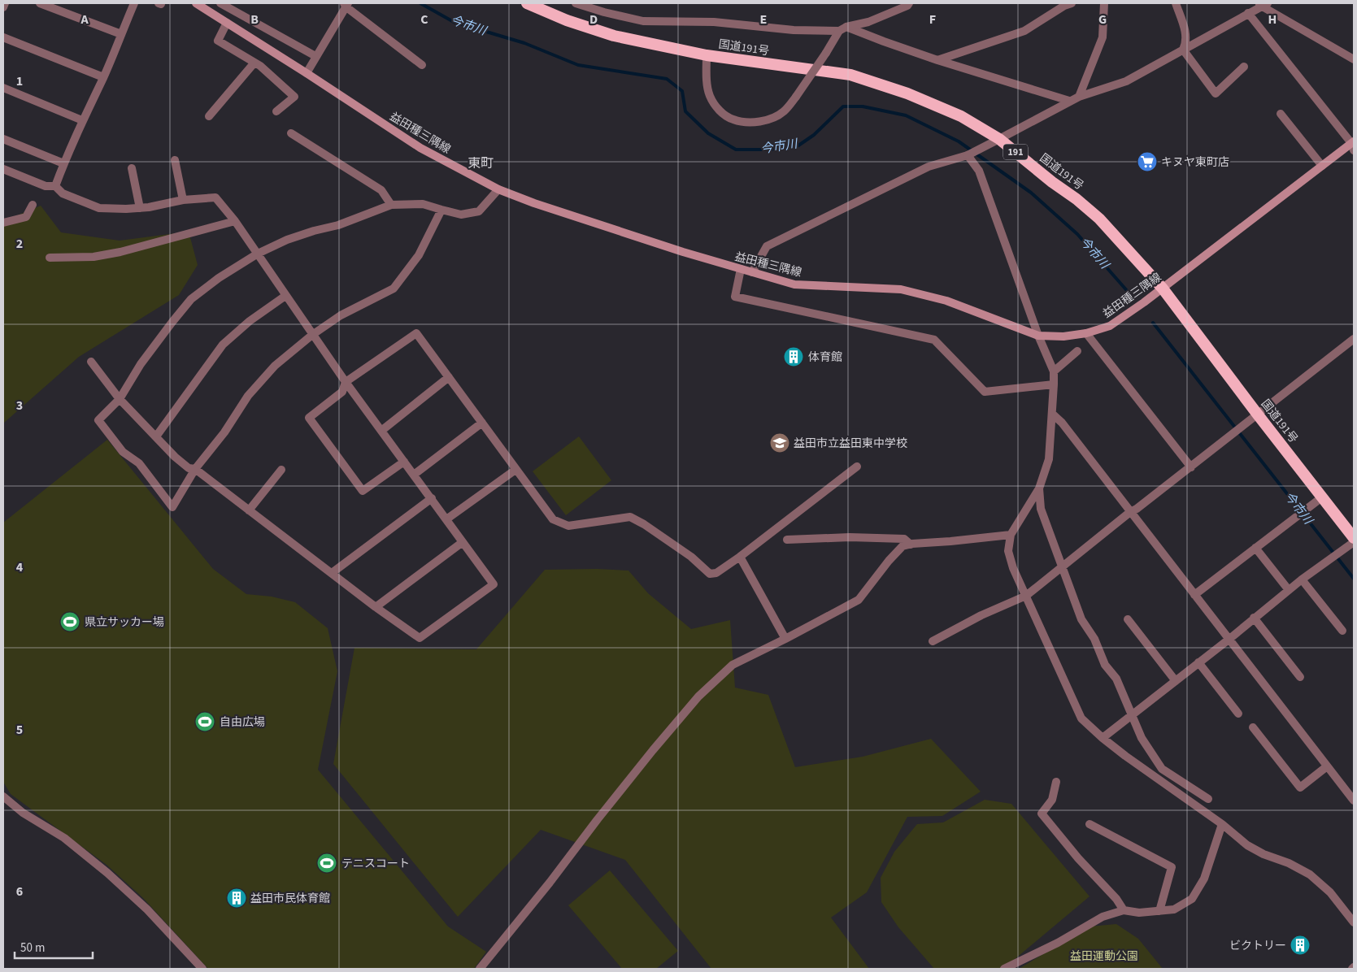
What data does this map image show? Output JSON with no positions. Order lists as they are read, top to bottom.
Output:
{
  "streets": {
    "highway": ["国道191号", "191"],
    "main road": ["益田種三隅線"]
  },
  "crossings": [
    ["国道191号", "益田種三隅線"]
  ],
  "districts": ["東町"],
  "water": ["今市川"],
  "parks": ["益田運動公園"],
  "places": {
    "supermarket": ["キヌヤ東町店"],
    "building": ["体育館", "益田市民体育館", "ビクトリー"],
    "school or university": ["益田市立益田東中学校"],
    "sports": ["県立サッカー場", "自由広場", "テニスコート"]
  },
  "scale_bar": "50 m",
  "grid": {
    "columns": [
      "A",
      "B",
      "C",
      "D",
      "E",
      "F",
      "G",
      "H"
    ],
    "rows": [
      "1",
      "2",
      "3",
      "4",
      "5",
      "6"
    ]
  }
}
